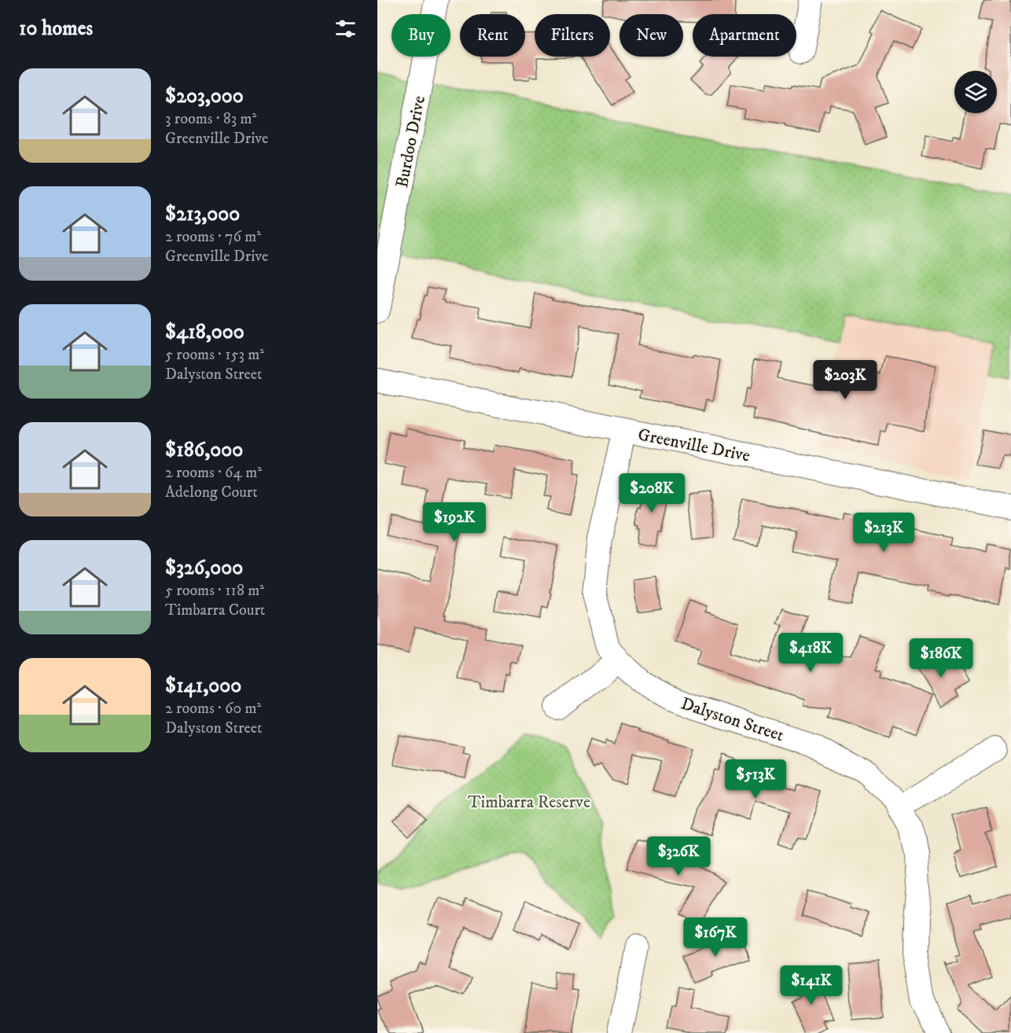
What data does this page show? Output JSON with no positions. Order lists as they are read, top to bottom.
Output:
{
  "streets": {
    "street": ["Burdoo Drive", "Greenville Drive", "Dalyston Street"]
  },
  "crossings": [
    ["Greenville Drive", "Dalyston Street"]
  ],
  "parks": ["Timbarra Reserve"],
  "page": {
    "heading": "10 homes",
    "chip": [
      "Buy",
      "Rent",
      "Filters",
      "New",
      "Apartment"
    ],
    "list": [
      {
        "name": "$203,000",
        "note": "3 rooms · 83 m² · Greenville Drive"
      },
      {
        "name": "$213,000",
        "note": "2 rooms · 76 m² · Greenville Drive"
      },
      {
        "name": "$418,000",
        "note": "5 rooms · 153 m² · Dalyston Street"
      },
      {
        "name": "$186,000",
        "note": "2 rooms · 64 m² · Adelong Court"
      },
      {
        "name": "$326,000",
        "note": "5 rooms · 118 m² · Timbarra Court"
      },
      {
        "name": "$141,000",
        "note": "2 rooms · 60 m² · Dalyston Street"
      }
    ],
    "price": [
      "$203K",
      "$208K",
      "$192K",
      "$213K",
      "$418K",
      "$186K",
      "$513K",
      "$326K",
      "$167K",
      "$141K"
    ]
  }
}
